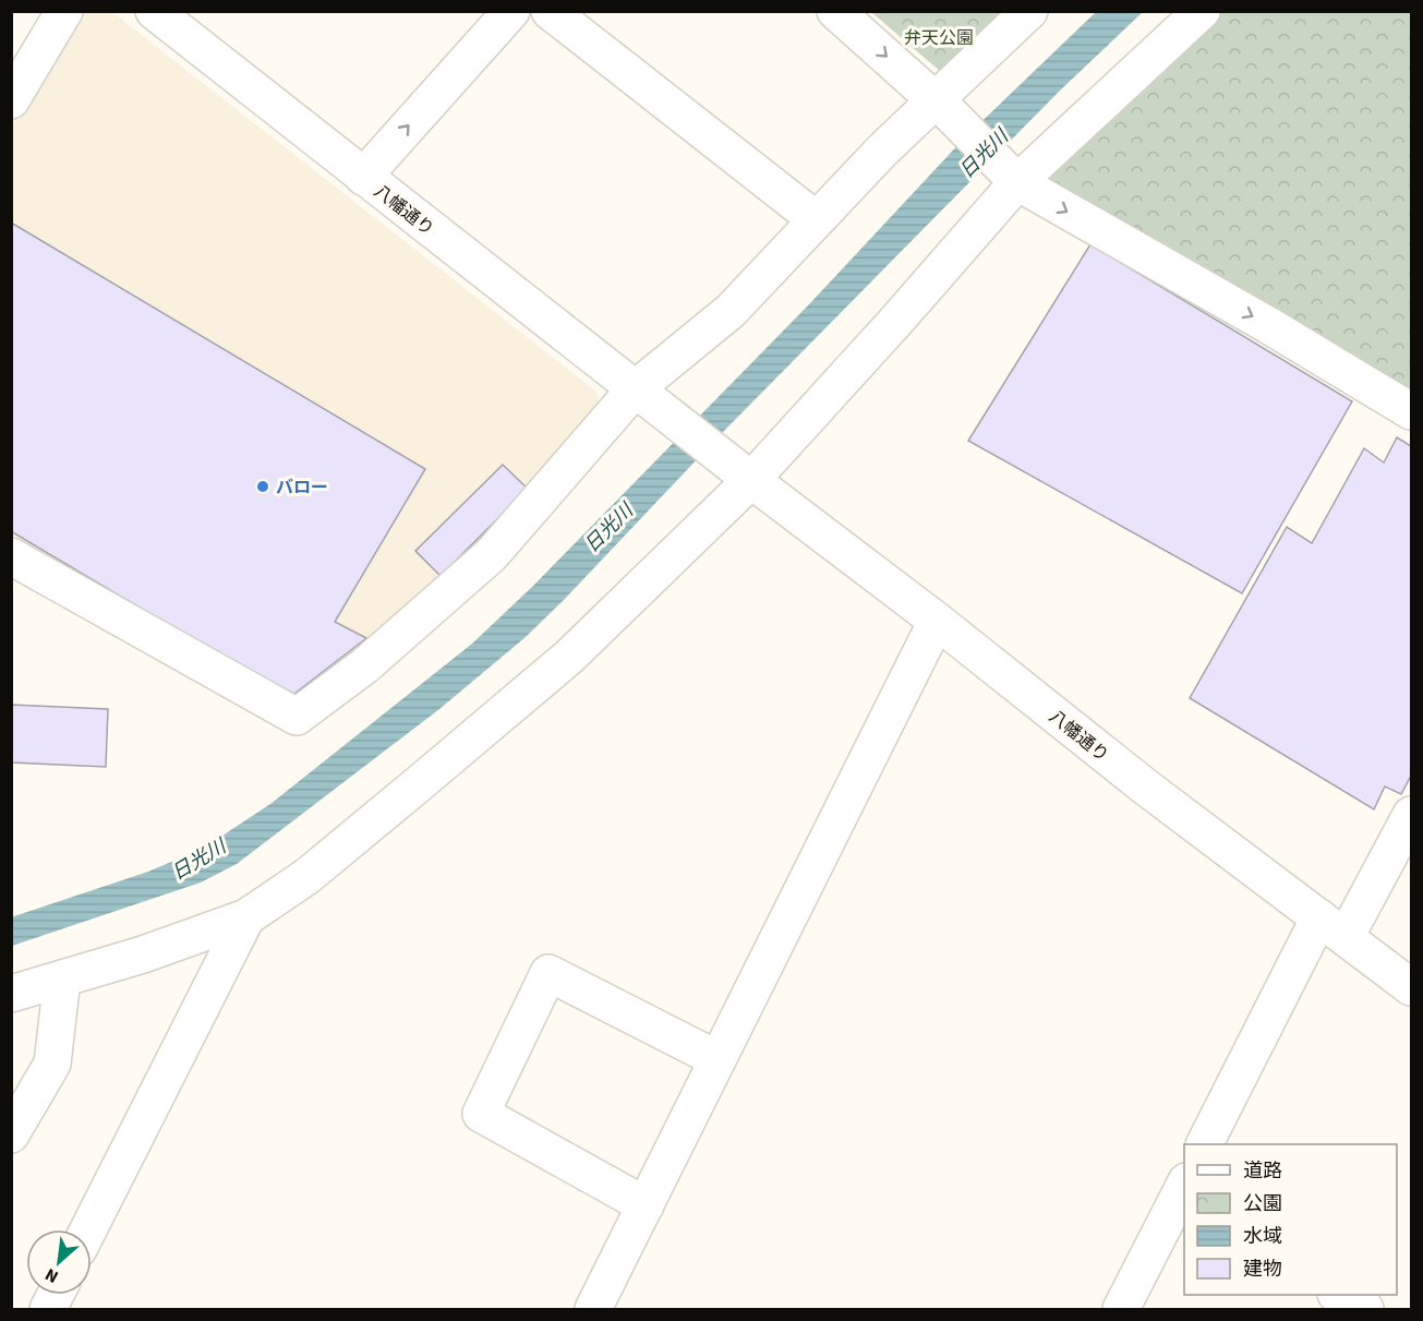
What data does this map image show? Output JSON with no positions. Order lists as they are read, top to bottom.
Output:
{
  "streets": {
    "street": ["八幡通り"]
  },
  "water": ["日光川"],
  "parks": ["弁天公園"],
  "places": ["バロー"],
  "legend": [
    "道路",
    "公園",
    "水域",
    "建物"
  ],
  "north": "bottom left"
}
